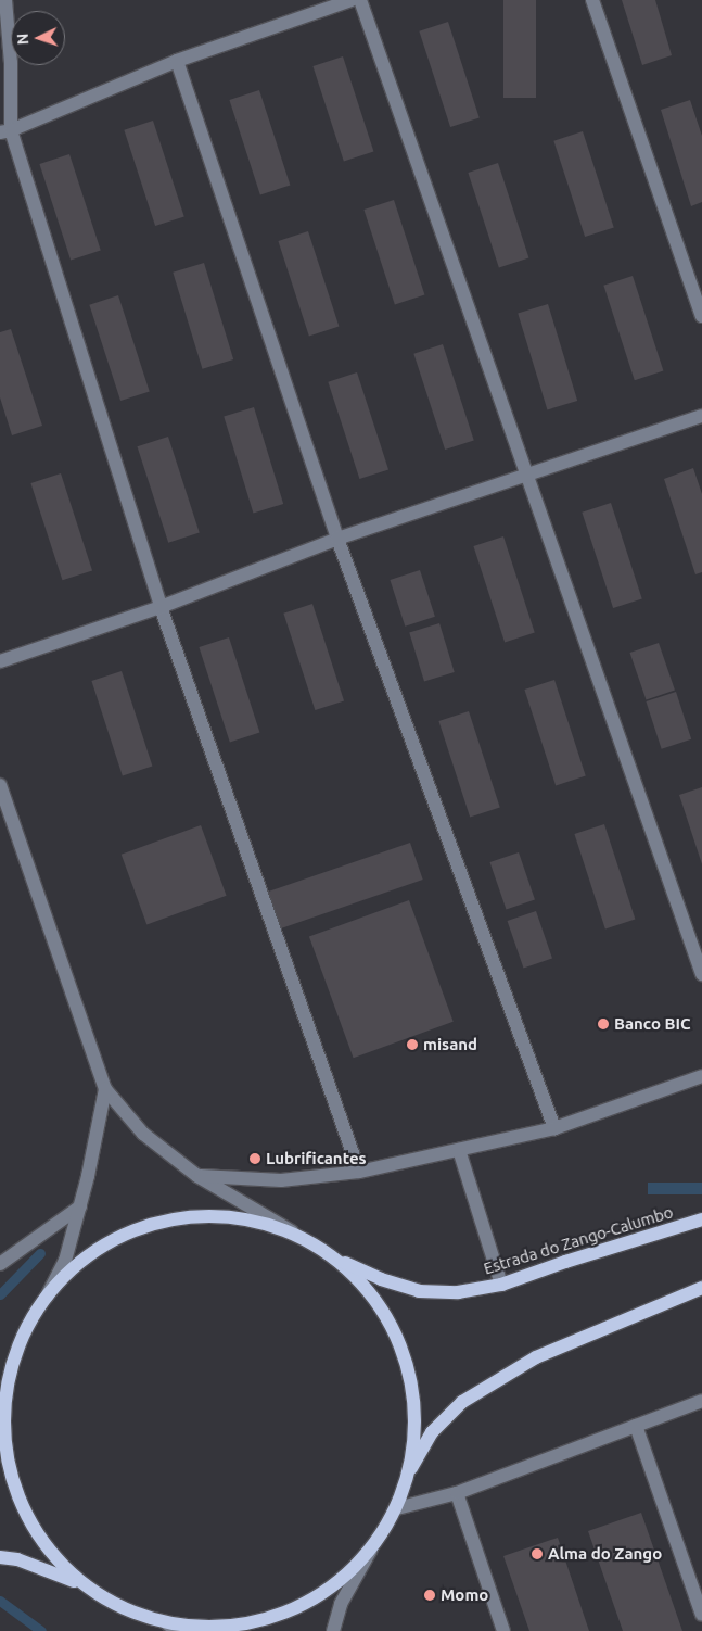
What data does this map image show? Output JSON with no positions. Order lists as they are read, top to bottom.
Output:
{
  "streets": {
    "main road": ["Estrada do Zango-Calumbo"]
  },
  "places": [
    "Banco BIC",
    "misand",
    "Lubrificantes",
    "Alma do Zango",
    "Momo"
  ],
  "north": "left"
}
